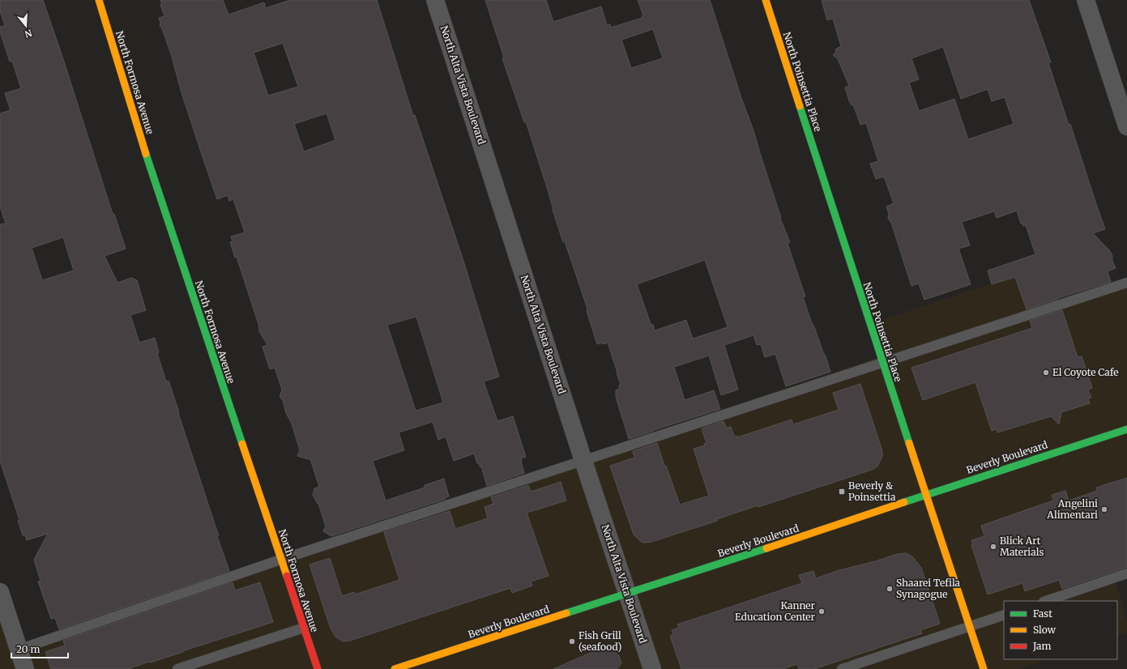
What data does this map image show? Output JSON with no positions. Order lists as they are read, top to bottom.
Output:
{
  "streets": {
    "street": [
      "North Poinsettia Place",
      "North Formosa Avenue",
      "North Alta Vista Boulevard",
      "Beverly Boulevard"
    ]
  },
  "crossings": [
    ["North Poinsettia Place", "Beverly Boulevard"],
    ["North Alta Vista Boulevard", "Beverly Boulevard"]
  ],
  "places": {
    "other": [
      "El Coyote Cafe",
      "Angelini Alimentari",
      "Blick Art Materials",
      "Shaarei Tefila Synagogue",
      "Kanner Education Center",
      "Fish Grill (seafood)"
    ],
    "transit": ["Beverly & Poinsettia"]
  },
  "legend": ["Fast", "Slow", "Jam"],
  "scale_bar": "20 m",
  "north": "bottom"
}
